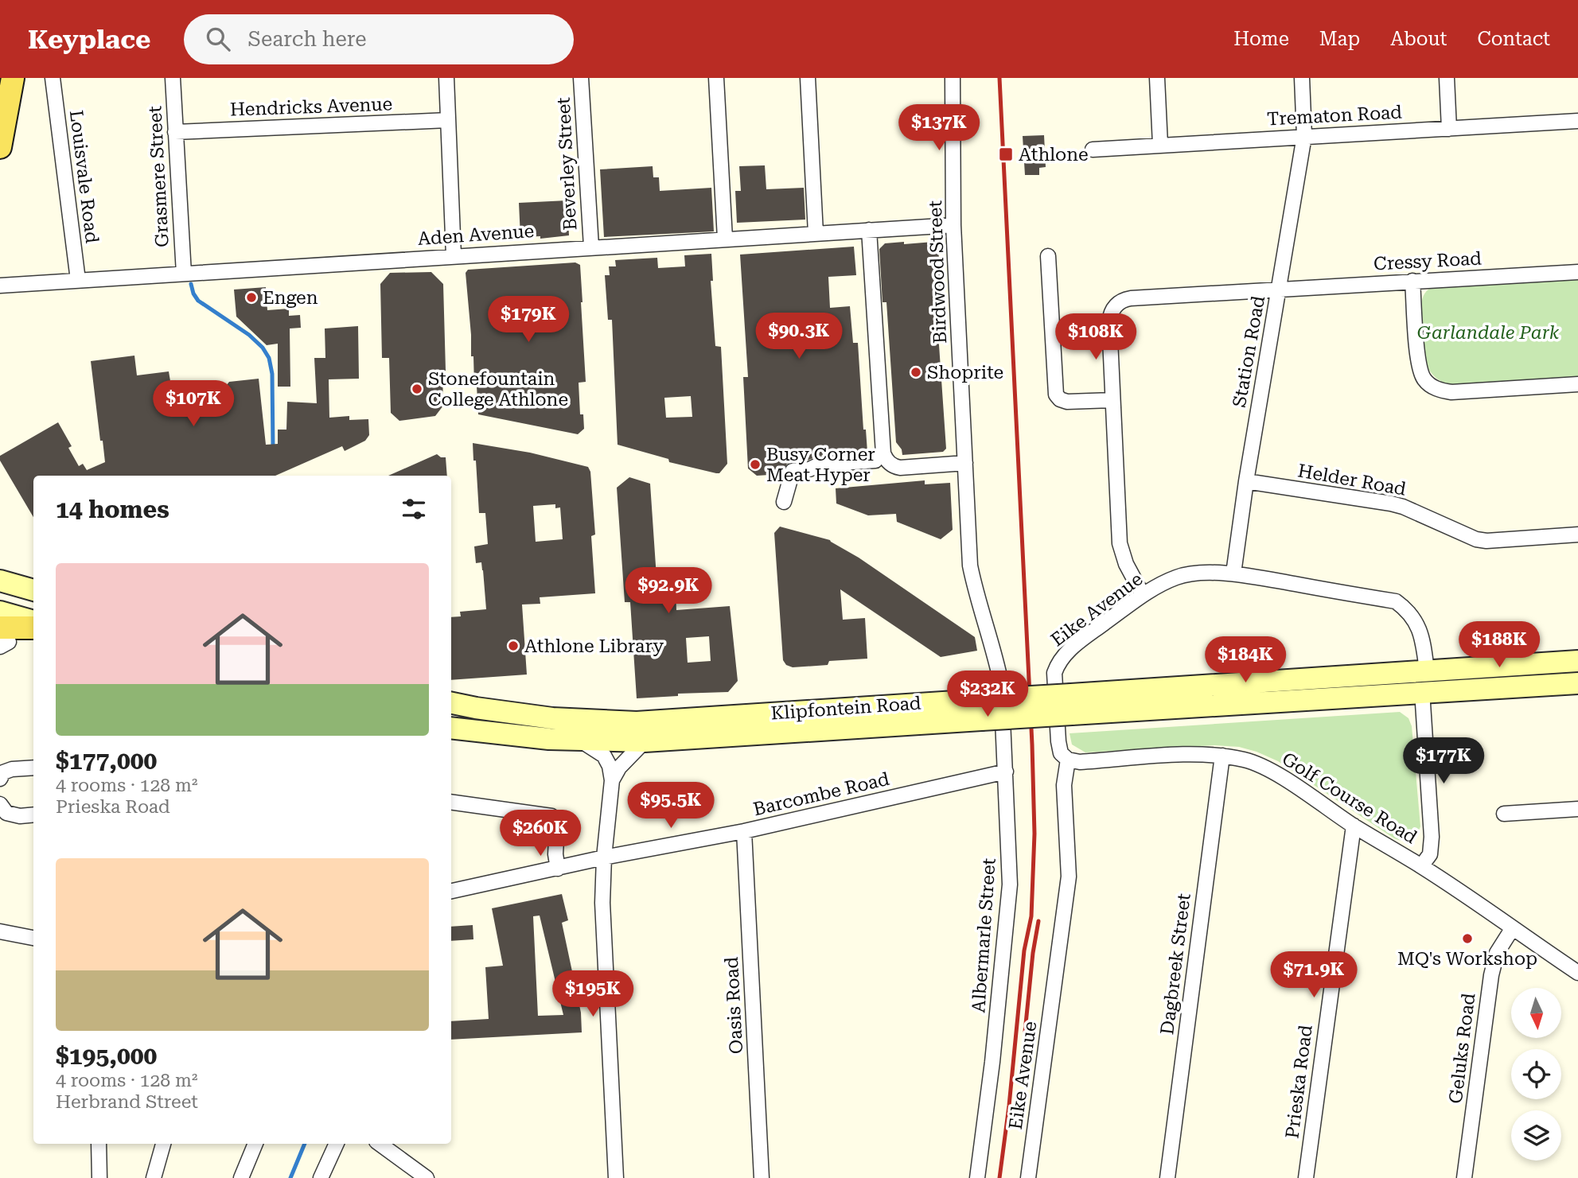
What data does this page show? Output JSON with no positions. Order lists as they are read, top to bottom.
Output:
{
  "streets": {
    "main road": ["Klipfontein Road"],
    "street": [
      "Hendricks Avenue",
      "Trematon Road",
      "Beverley Street",
      "Louisvale Road",
      "Grasmere Street",
      "Aden Avenue",
      "Cressy Road",
      "Birdwood Street",
      "Station Road",
      "Helder Road",
      "Eike Avenue",
      "Barcombe Road",
      "Golf Course Road",
      "Albermarle Street",
      "Dagbreek Street",
      "Oasis Road",
      "Geluks Road",
      "Prieska Road"
    ]
  },
  "crossings": [
    ["Hendricks Avenue", "Grasmere Street"],
    ["Trematon Road", "Station Road"],
    ["Beverley Street", "Aden Avenue"],
    ["Louisvale Road", "Aden Avenue"],
    ["Grasmere Street", "Aden Avenue"],
    ["Aden Avenue", "Birdwood Street"],
    ["Cressy Road", "Station Road"],
    ["Birdwood Street", "Albermarle Street"],
    ["Station Road", "Helder Road"],
    ["Station Road", "Eike Avenue"],
    ["Eike Avenue", "Klipfontein Road"],
    ["Eike Avenue", "Golf Course Road"],
    ["Barcombe Road", "Albermarle Street"],
    ["Barcombe Road", "Oasis Road"],
    ["Golf Course Road", "Dagbreek Street"],
    ["Golf Course Road", "Geluks Road"],
    ["Golf Course Road", "Prieska Road"]
  ],
  "parks": ["Garlandale Park"],
  "places": {
    "transit": ["Athlone"],
    "other": [
      "Engen",
      "Shoprite",
      "Stonefountain College Athlone",
      "Busy Corner Meat Hyper",
      "Athlone Library",
      "MQ's Workshop"
    ]
  },
  "north": "bottom",
  "page": {
    "header": "Keyplace",
    "search": "Search here",
    "nav": [
      "Home",
      "Map",
      "About",
      "Contact"
    ],
    "price": [
      "$137K",
      "$179K",
      "$90.3K",
      "$108K",
      "$107K",
      "$92.9K",
      "$188K",
      "$184K",
      "$232K",
      "$177K",
      "$95.5K",
      "$260K",
      "$71.9K",
      "$195K"
    ],
    "heading": "14 homes",
    "list": [
      {
        "name": "$177,000",
        "note": "4 rooms · 128 m² · Prieska Road"
      },
      {
        "name": "$195,000",
        "note": "4 rooms · 128 m² · Herbrand Street"
      }
    ]
  }
}
